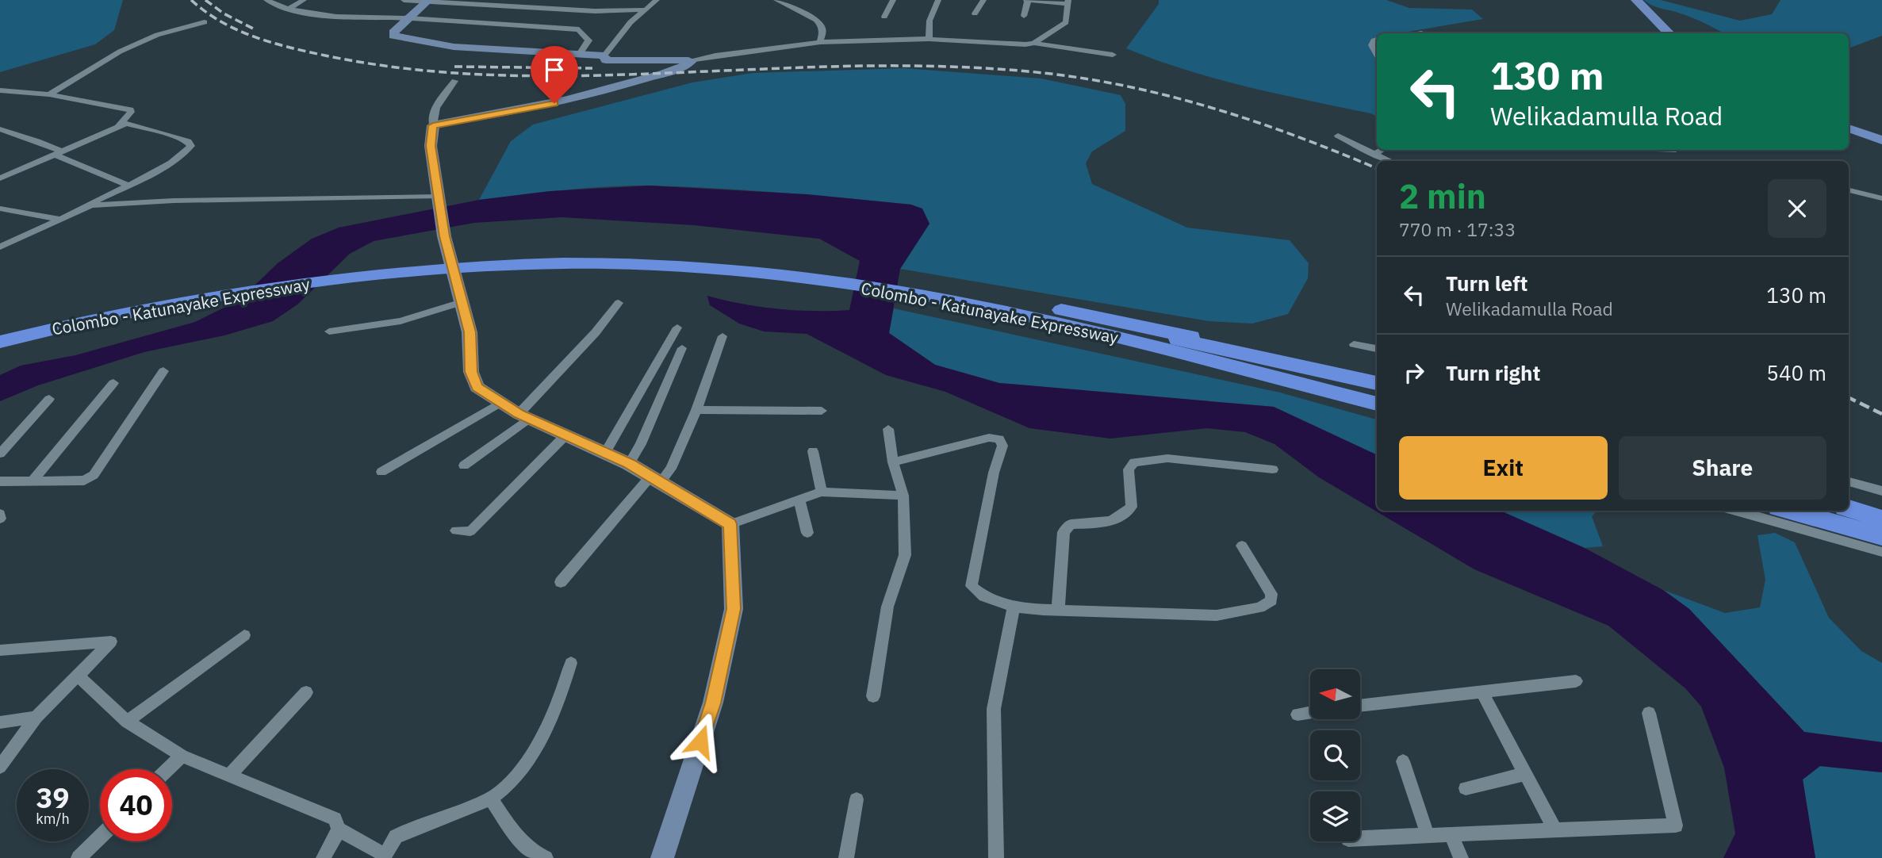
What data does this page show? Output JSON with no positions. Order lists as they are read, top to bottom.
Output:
{
  "streets": {
    "highway": ["Colombo - Katunayake Expressway"]
  },
  "north": "left",
  "page": {
    "turn": ["130 m", "Welikadamulla Road"],
    "heading": ["2 min", "770 m · 17:33"],
    "list": [
      {
        "name": "Turn left",
        "note": "Welikadamulla Road",
        "value": "130 m"
      },
      {
        "name": "Turn right",
        "value": "540 m"
      }
    ],
    "buttons": ["Exit", "Share"],
    "speed": "39 km/h",
    "limit": "40"
  }
}
